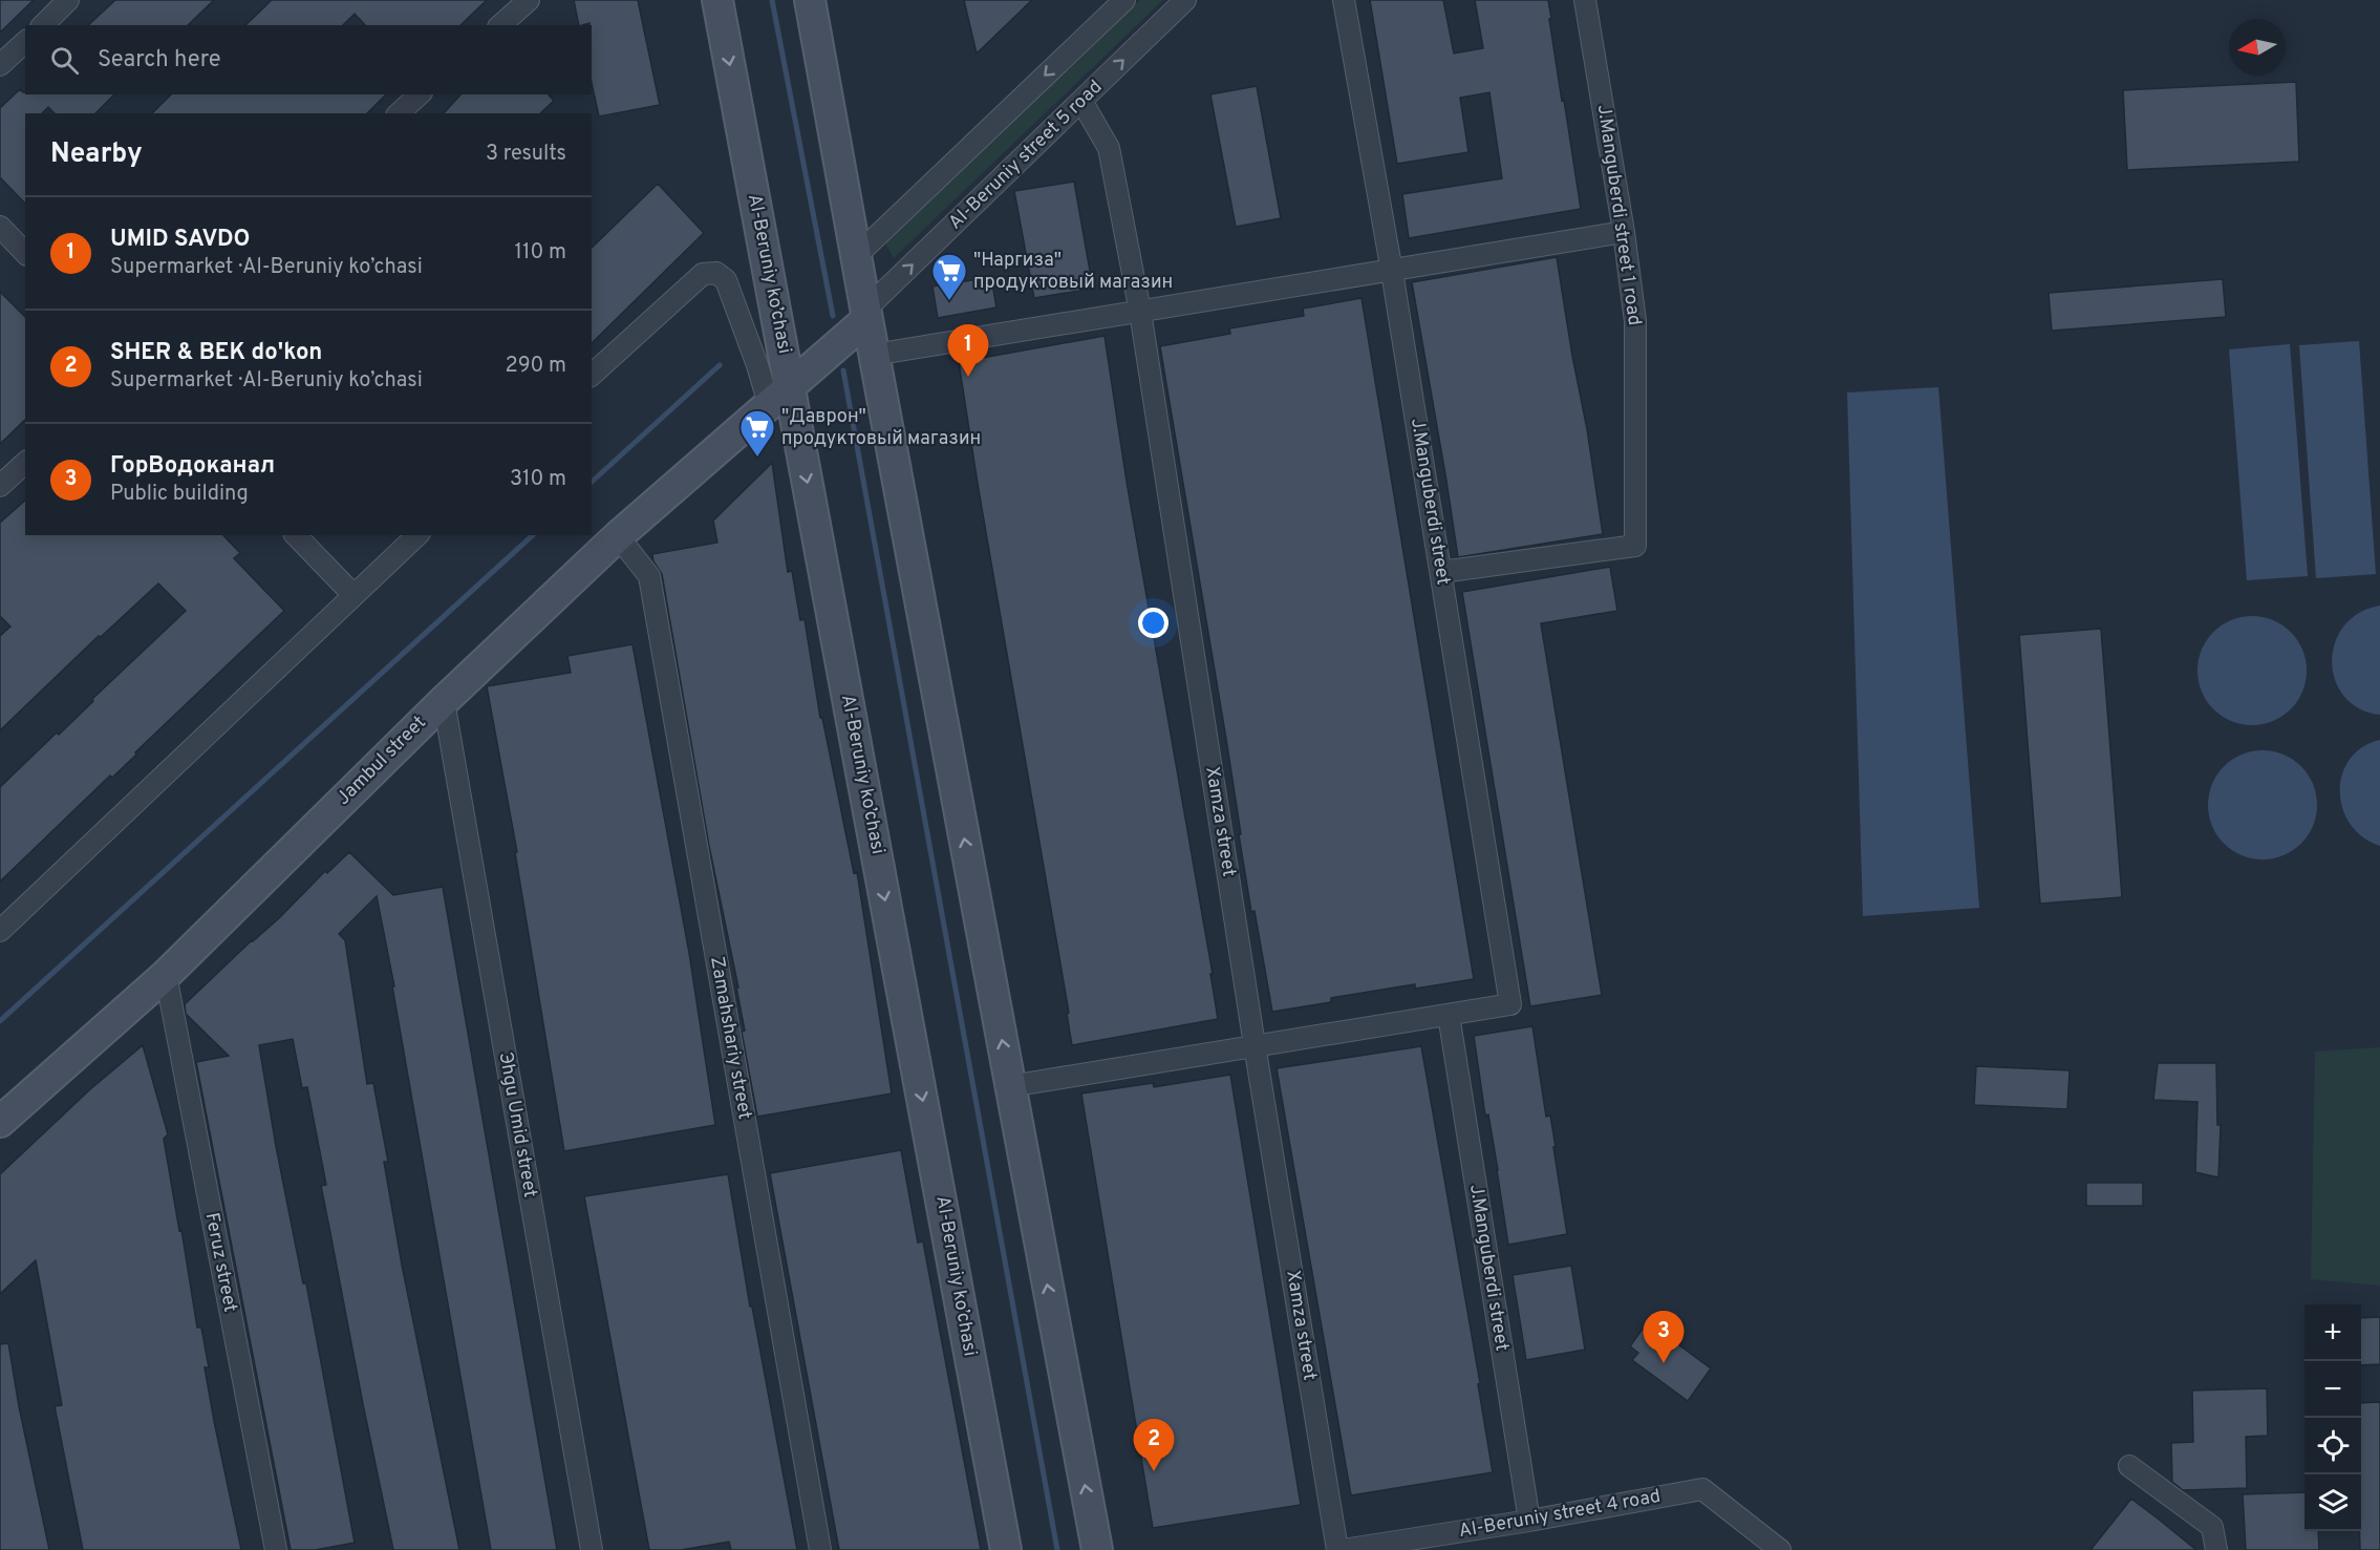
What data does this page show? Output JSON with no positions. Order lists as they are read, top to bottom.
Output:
{
  "streets": {
    "main road": ["Al-Beruniy ko’chasi", "Jambul street"],
    "street": [
      "Al-Beruniy street 5 road",
      "J.Manguberdi street 1 road",
      "J.Manguberdi street",
      "Xamza street",
      "Zamahshariy street",
      "Эhgu Umid street",
      "Feruz street",
      "Al-Beruniy street 4 road"
    ]
  },
  "crossings": [
    ["Al-Beruniy street 5 road", "Jambul street"],
    ["Al-Beruniy street 5 road", "Xamza street"],
    ["J.Manguberdi street 1 road", "J.Manguberdi street"],
    ["Al-Beruniy ko’chasi", "Jambul street"],
    ["J.Manguberdi street", "Al-Beruniy street 4 road"],
    ["Jambul street", "Zamahshariy street"],
    ["Jambul street", "Эhgu Umid street"],
    ["Jambul street", "Feruz street"]
  ],
  "places": {
    "supermarket": ["\"Наргиза\" продуктовый магазин", "\"Даврон\" продуктовый магазин"]
  },
  "north": "left",
  "page": {
    "search": "Search here",
    "heading": ["Nearby", "3 results"],
    "list": [
      {
        "mark": "1",
        "name": "UMID SAVDO",
        "note": "Supermarket · Al-Beruniy ko’chasi",
        "value": "110 m"
      },
      {
        "mark": "2",
        "name": "SHER & BEK do'kon",
        "note": "Supermarket · Al-Beruniy ko’chasi",
        "value": "290 m"
      },
      {
        "mark": "3",
        "name": "ГорВодоканал",
        "note": "Public building",
        "value": "310 m"
      }
    ],
    "pins": ["1", "3", "2"],
    "map_buttons": ["+", "−"]
  }
}
